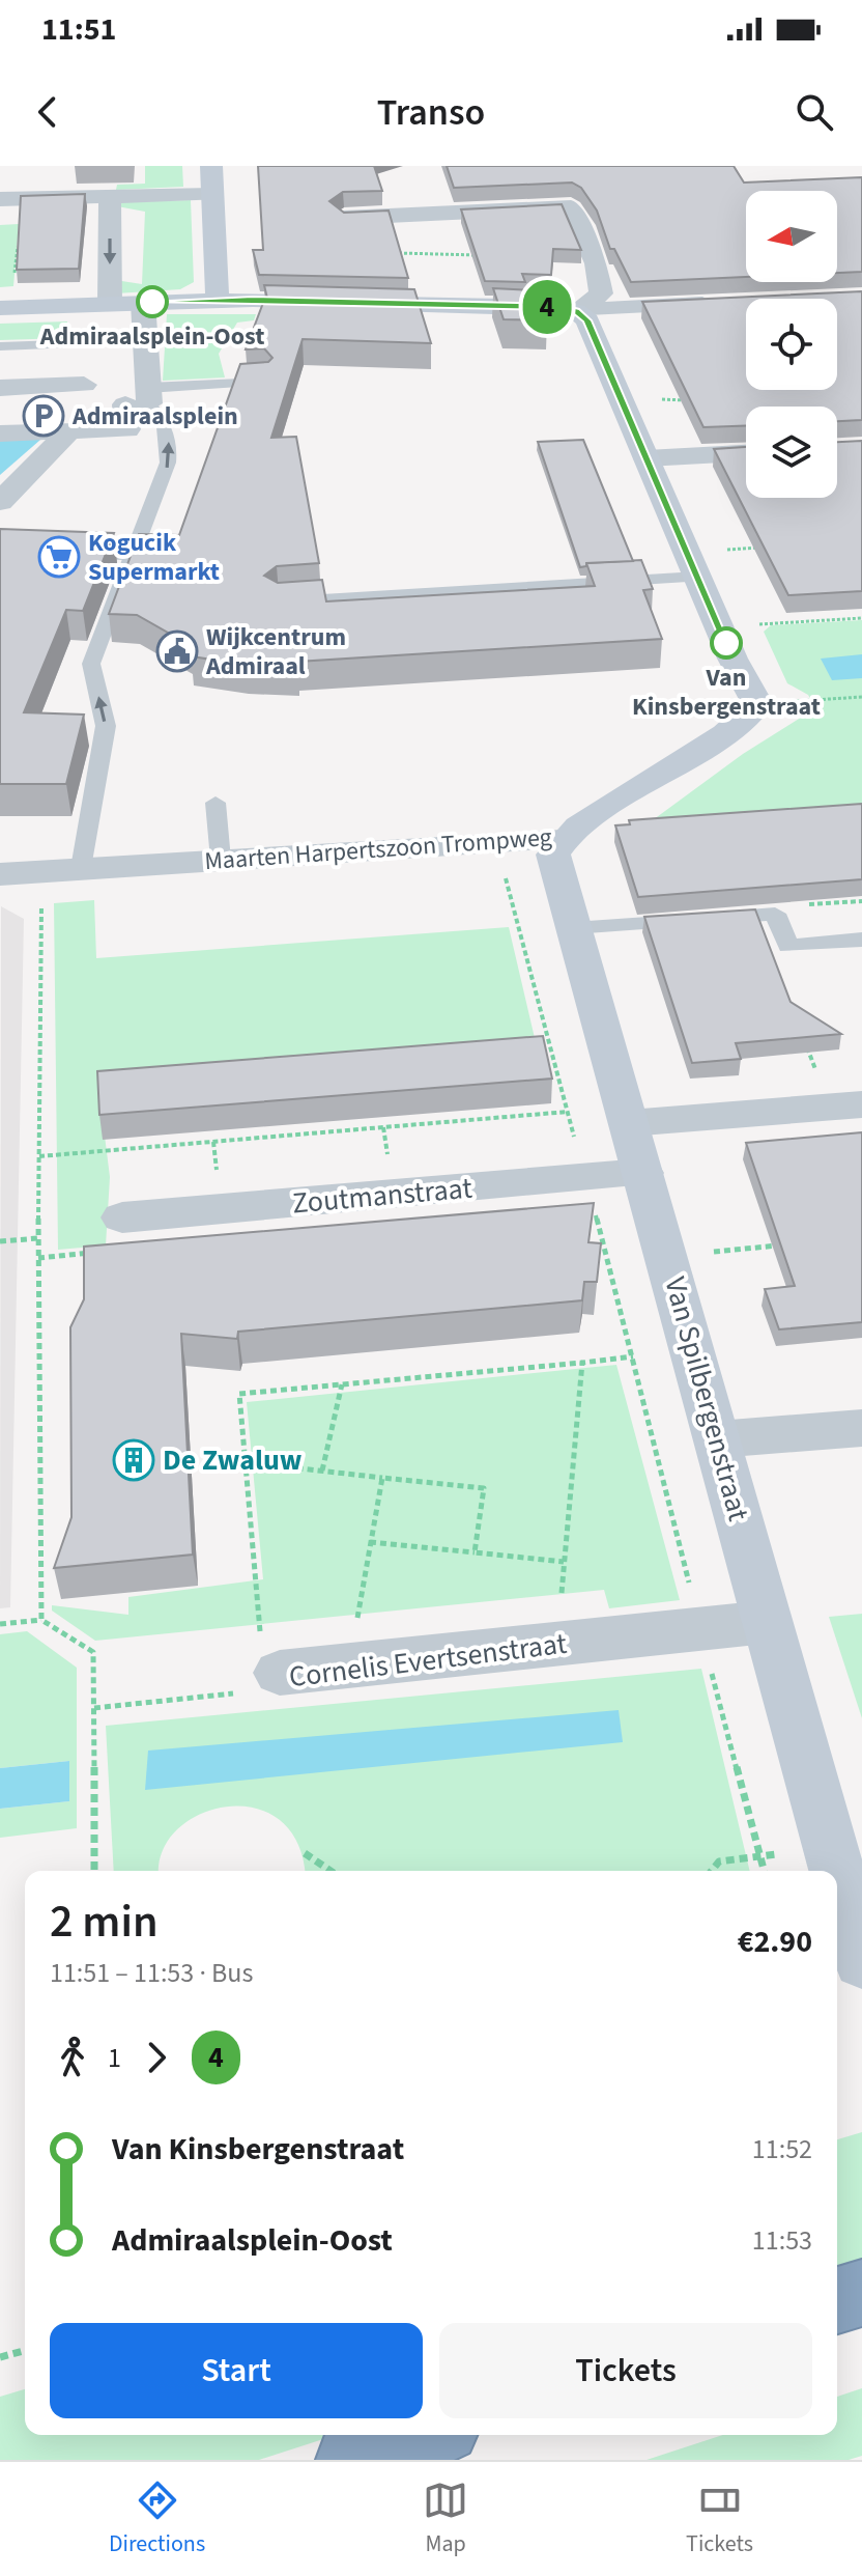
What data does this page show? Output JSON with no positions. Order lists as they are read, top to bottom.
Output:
{
  "streets": {
    "street": [
      "Maarten Harpertszoon Trompweg",
      "Zoutmanstraat",
      "Van Spilbergenstraat",
      "Cornelis Evertsenstraat"
    ]
  },
  "crossings": [
    ["Maarten Harpertszoon Trompweg", "Van Spilbergenstraat"],
    ["Zoutmanstraat", "Van Spilbergenstraat"],
    ["Van Spilbergenstraat", "Cornelis Evertsenstraat"]
  ],
  "places": {
    "other": ["Admiraalsplein-Oost", "Van Kinsbergenstraat"],
    "parking": ["Admiraalsplein"],
    "supermarket": ["Kogucik Supermarkt"],
    "public building": ["Wijkcentrum Admiraal"],
    "building": ["De Zwaluw"]
  },
  "lines": ["bus line 4"],
  "north": "left",
  "page": {
    "status": "11:51",
    "header": "Transo",
    "on_map": "4",
    "heading": ["2 min", "11:51 – 11:53 · Bus", "€2.90"],
    "legs": ["1", "4"],
    "list": [
      {
        "name": "Van Kinsbergenstraat",
        "value": "11:52"
      },
      {
        "name": "Admiraalsplein-Oost",
        "value": "11:53"
      }
    ],
    "buttons": ["Start", "Tickets"],
    "tabs": ["Directions", "Map", "Tickets"]
  }
}
